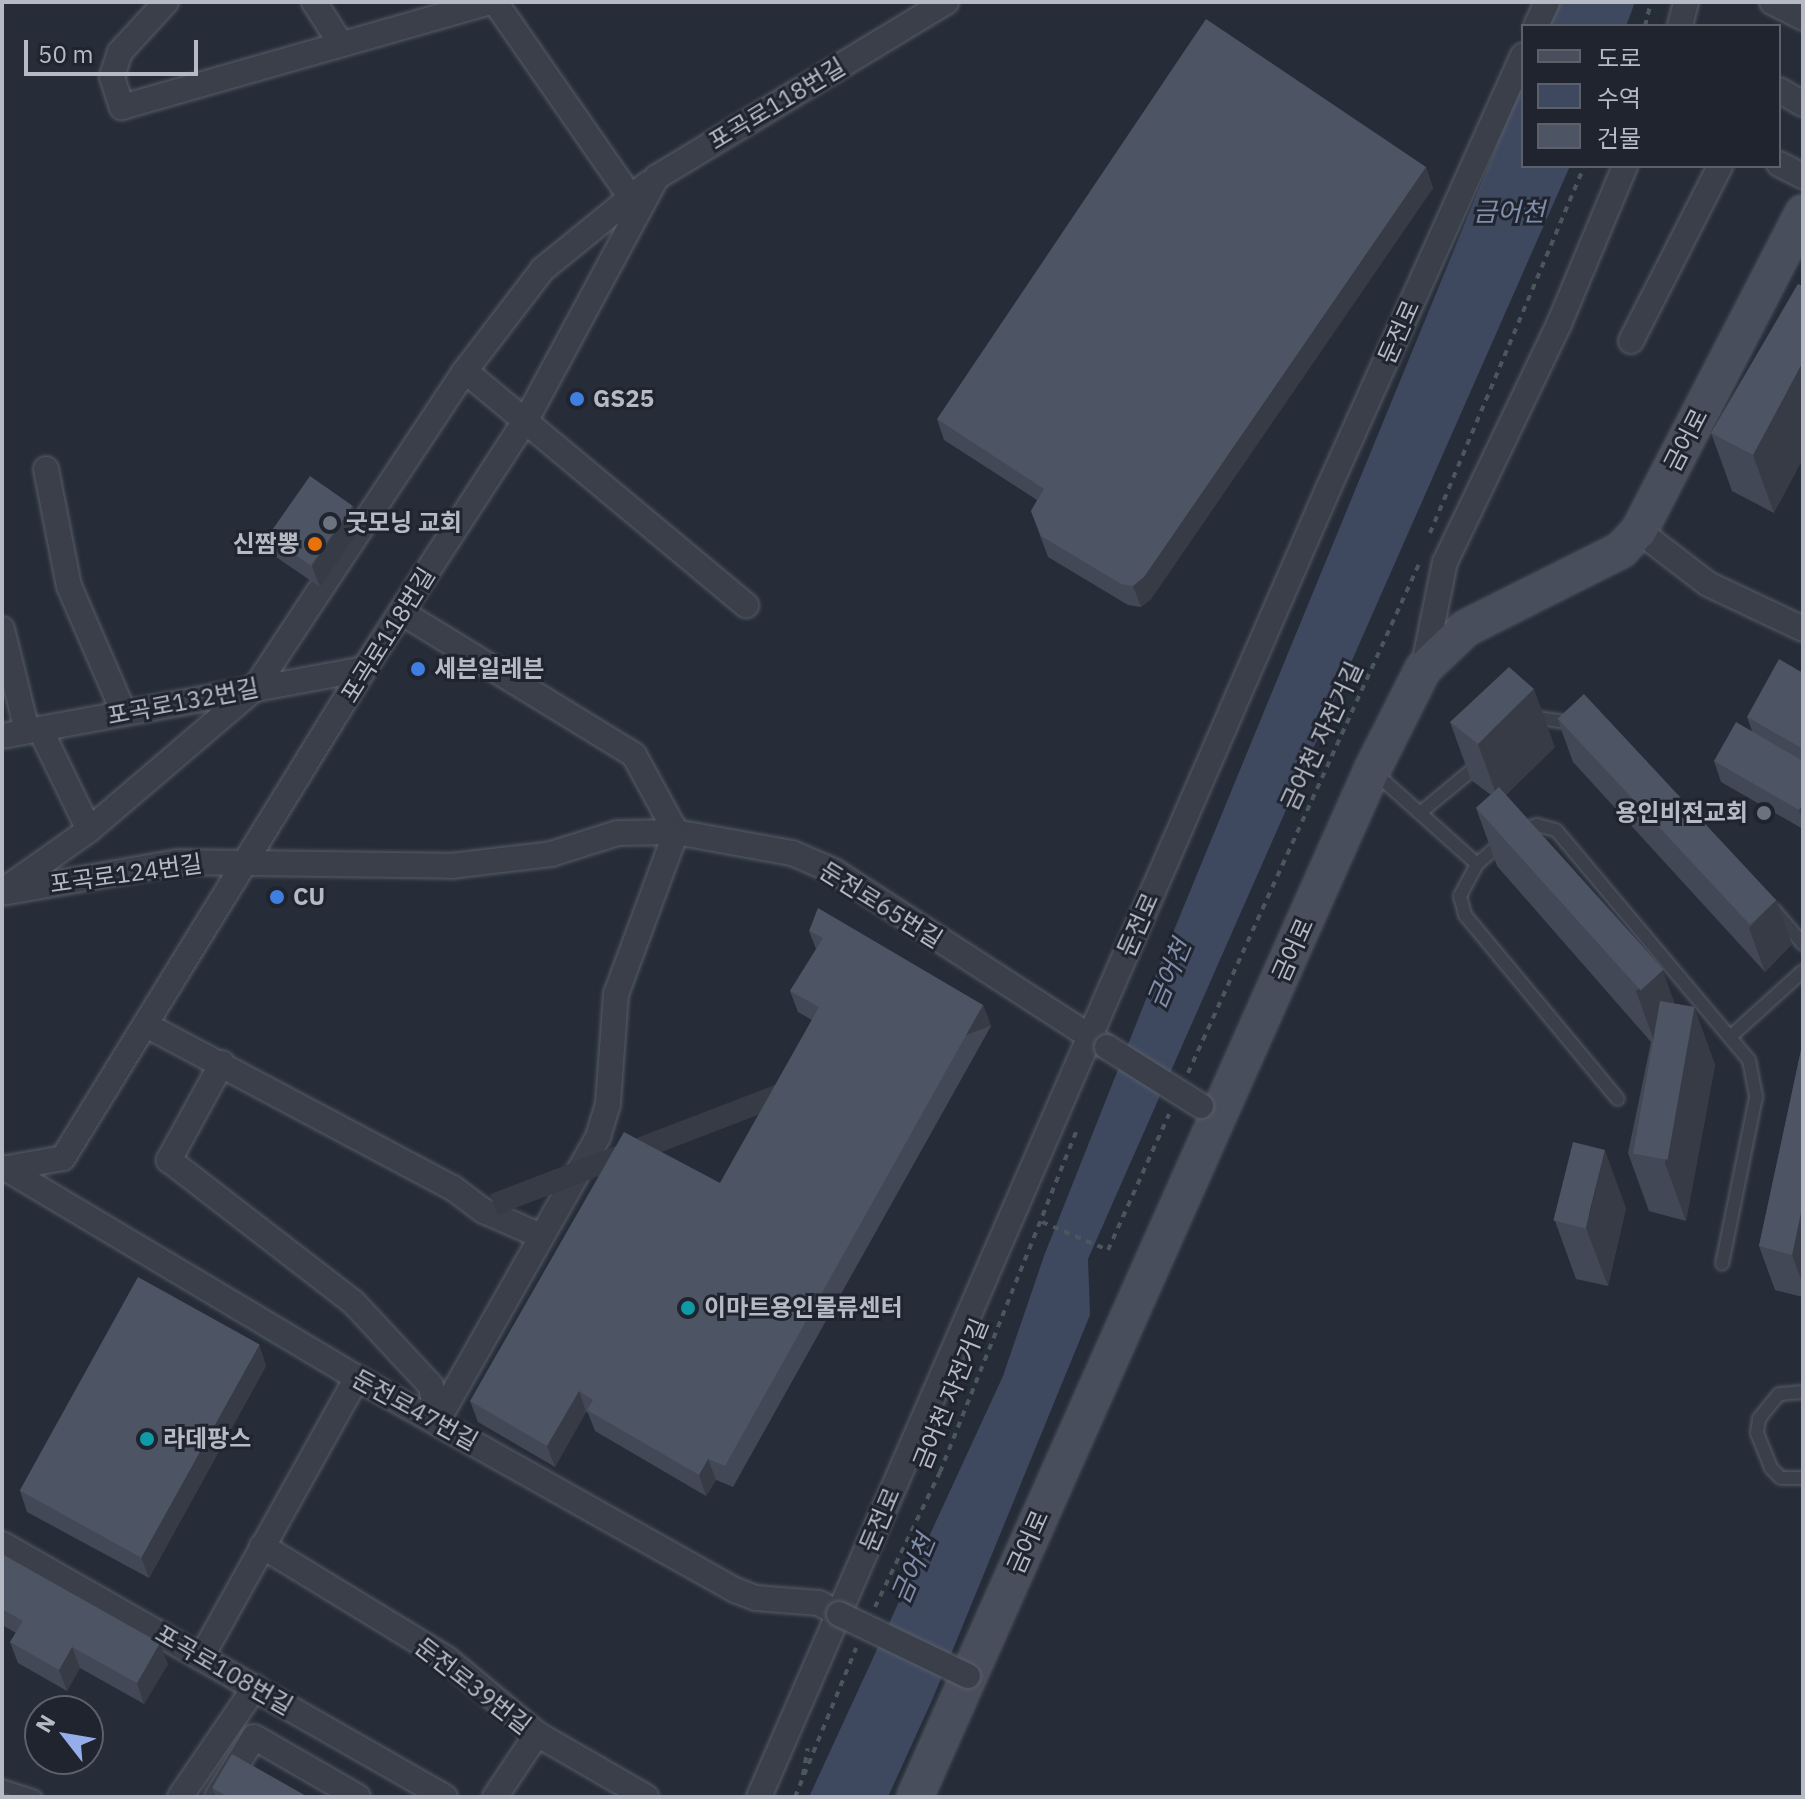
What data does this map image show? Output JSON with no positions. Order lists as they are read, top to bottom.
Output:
{
  "streets": {
    "street": [
      "포곡로118번길",
      "둔전로",
      "금어로",
      "포곡로132번길",
      "포곡로124번길",
      "둔전로65번길",
      "둔전로47번길",
      "포곡로108번길",
      "둔전로39번길"
    ],
    "path": ["금어천 자전거길"]
  },
  "crossings": [
    ["포곡로118번길", "포곡로132번길"],
    ["포곡로118번길", "포곡로124번길"],
    ["포곡로118번길", "둔전로65번길"],
    ["포곡로118번길", "둔전로47번길"],
    ["둔전로", "금어천 자전거길"],
    ["둔전로", "둔전로65번길"],
    ["둔전로", "둔전로47번길"],
    ["금어로", "둔전로65번길"],
    ["금어로", "둔전로47번길"],
    ["포곡로124번길", "둔전로65번길"]
  ],
  "water": ["금어천"],
  "places": [
    "GS25",
    "굿모닝 교회",
    "신짬뽕",
    "세븐일레븐",
    "용인비전교회",
    "CU",
    "이마트용인물류센터",
    "라데팡스"
  ],
  "legend": ["도로", "수역", "건물"],
  "scale_bar": "50 m",
  "north": "top left"
}
